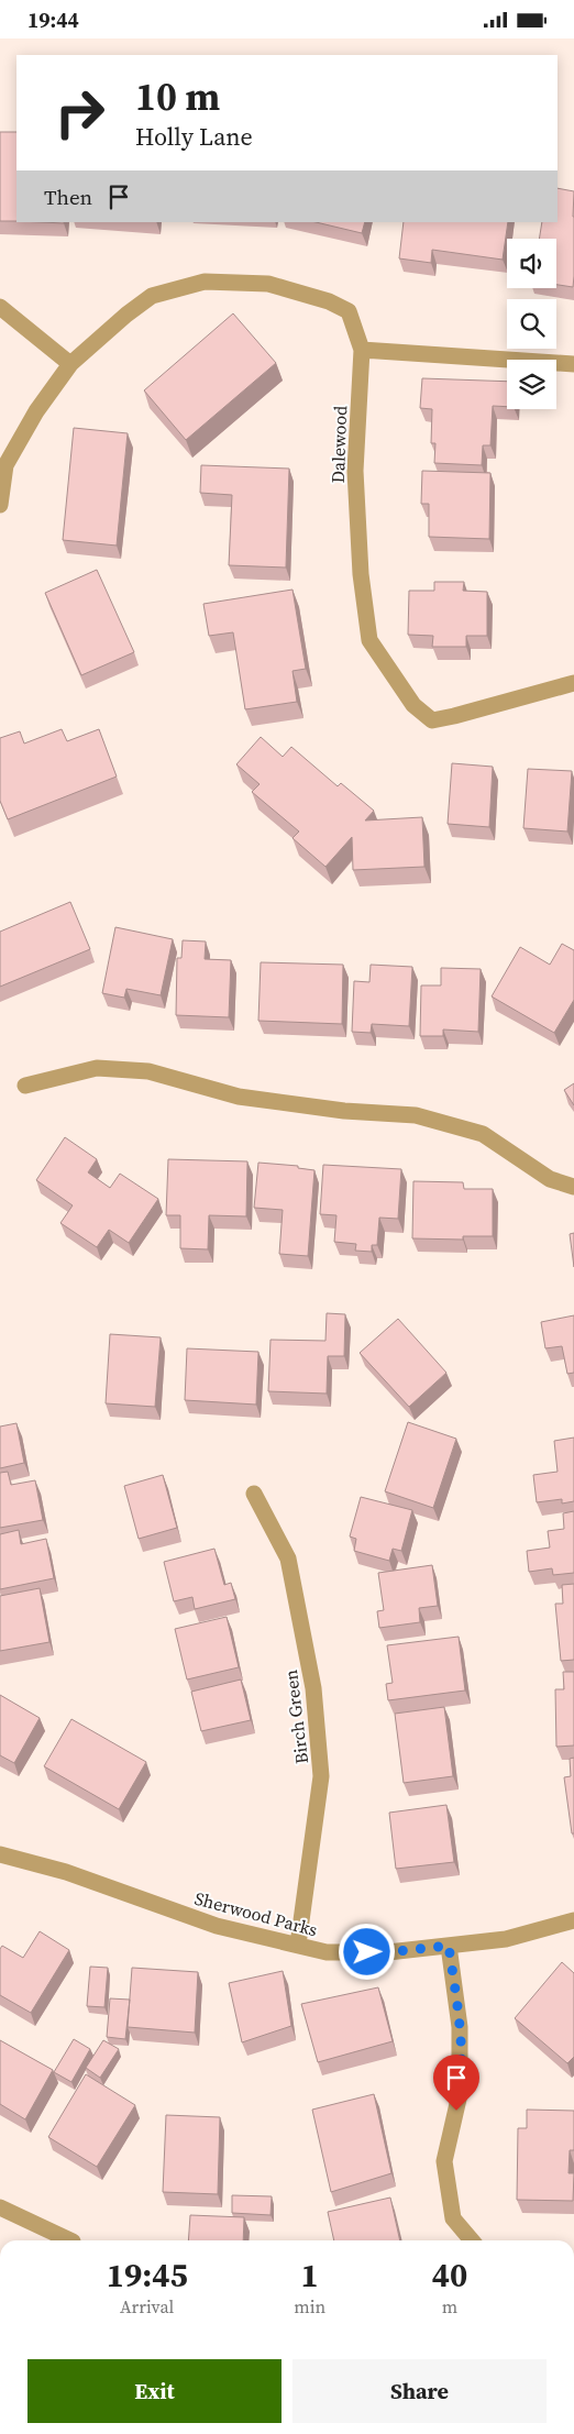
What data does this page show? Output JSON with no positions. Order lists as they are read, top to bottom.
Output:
{
  "streets": {
    "street": ["Dalewood", "Birch Green", "Sherwood Parks"]
  },
  "crossings": [
    ["Birch Green", "Sherwood Parks"]
  ],
  "page": {
    "status": "19:44",
    "turn": ["10 m", "Holly Lane"],
    "then": "Then",
    "eta": [
      "19:45",
      "Arrival",
      "1",
      "min",
      "40",
      "m"
    ],
    "buttons": ["Exit", "Share"]
  }
}
